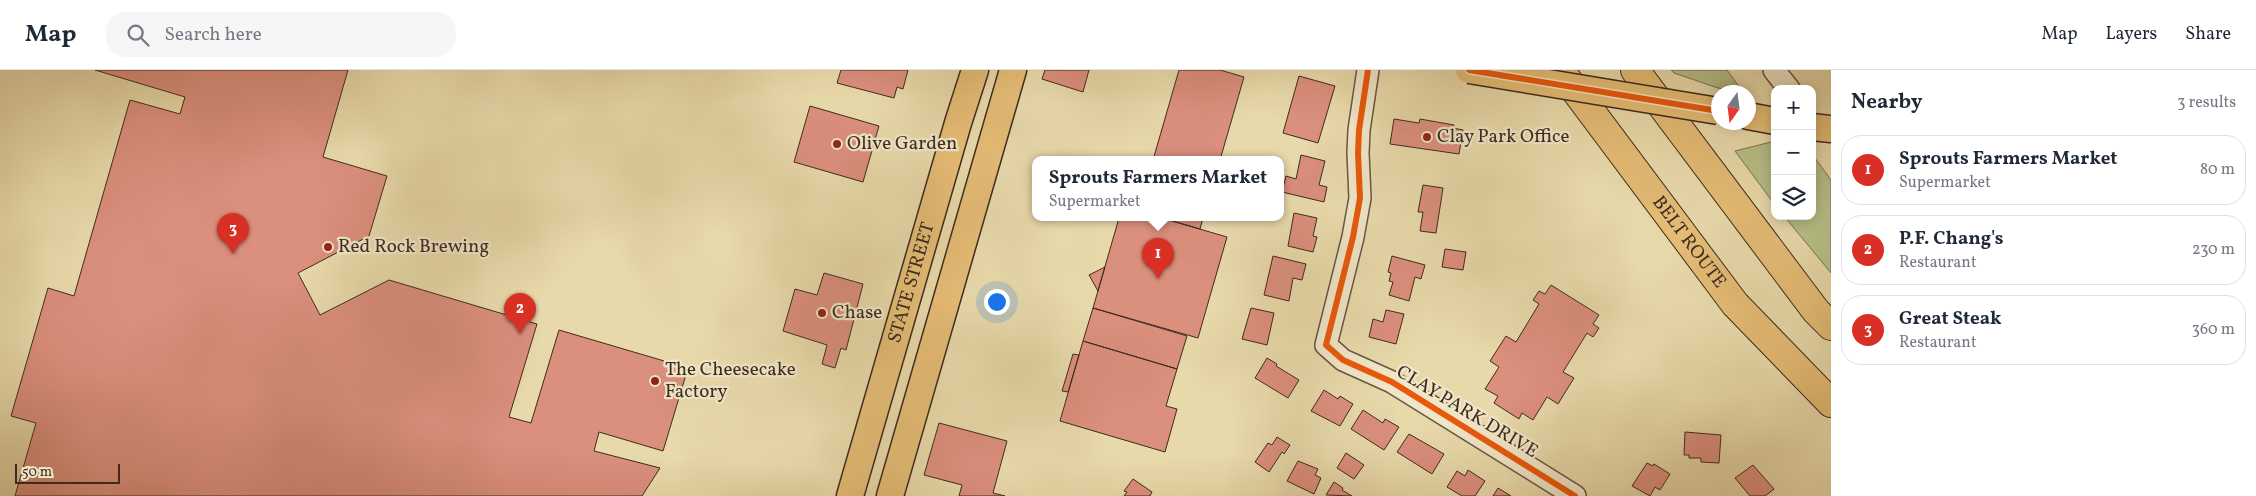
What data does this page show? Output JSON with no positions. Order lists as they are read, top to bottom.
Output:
{
  "streets": {
    "highway": ["BELT ROUTE"],
    "main road": ["STATE STREET"],
    "street": ["CLAY PARK DRIVE"]
  },
  "places": [
    "Clay Park Office",
    "Olive Garden",
    "Red Rock Brewing",
    "Chase",
    "The Cheesecake Factory"
  ],
  "scale_bar": "50 m",
  "north": "bottom",
  "page": {
    "header": "Map",
    "search": "Search here",
    "nav": ["Map", "Layers", "Share"],
    "heading": ["Nearby", "3 results"],
    "map_buttons": ["+", "−"],
    "list": [
      {
        "mark": "1",
        "name": "Sprouts Farmers Market",
        "note": "Supermarket",
        "value": "80 m"
      },
      {
        "mark": "2",
        "name": "P.F. Chang's",
        "note": "Restaurant",
        "value": "230 m"
      },
      {
        "mark": "3",
        "name": "Great Steak",
        "note": "Restaurant",
        "value": "360 m"
      }
    ],
    "popup": ["Sprouts Farmers Market", "Supermarket"],
    "pins": ["3", "1", "2"],
    "scale": "50 m"
  }
}
